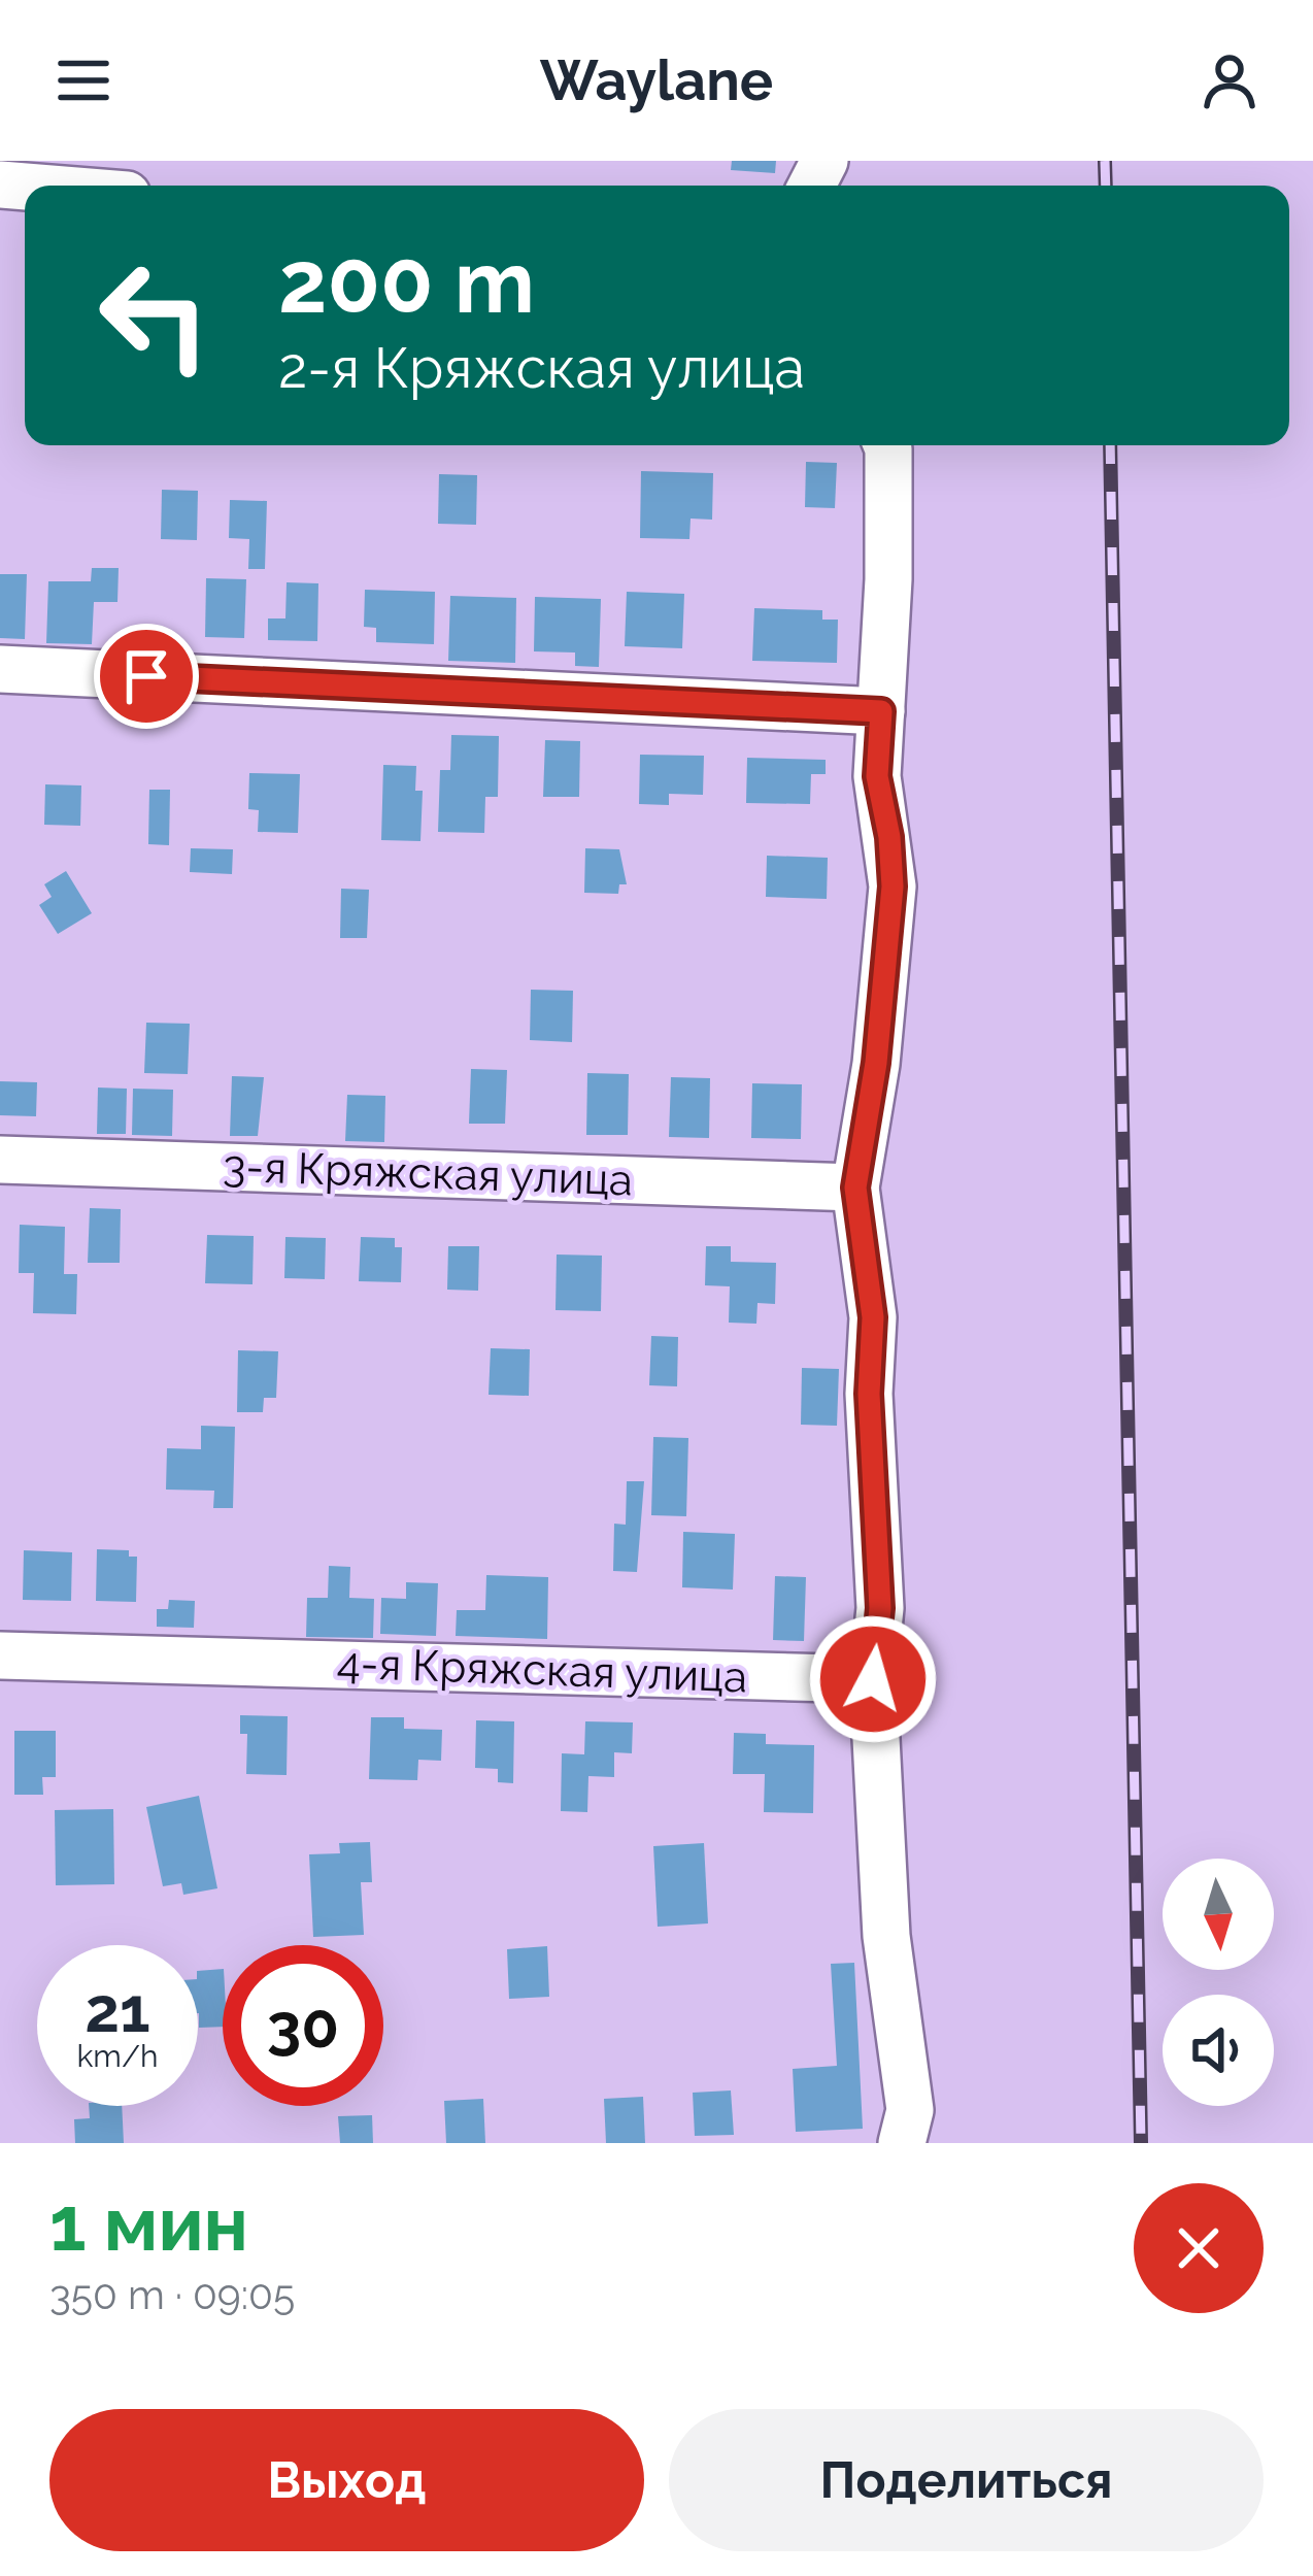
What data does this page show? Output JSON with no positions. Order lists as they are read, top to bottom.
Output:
{
  "streets": {
    "street": ["3-я Кряжская улица", "4-я Кряжская улица"]
  },
  "north": "bottom",
  "page": {
    "header": "Waylane",
    "turn": ["200 m", "2-я Кряжская улица"],
    "speed": "21 km/h",
    "limit": "30",
    "heading": ["1 мин", "350 m · 09:05"],
    "buttons": ["Выход", "Поделиться"]
  }
}
